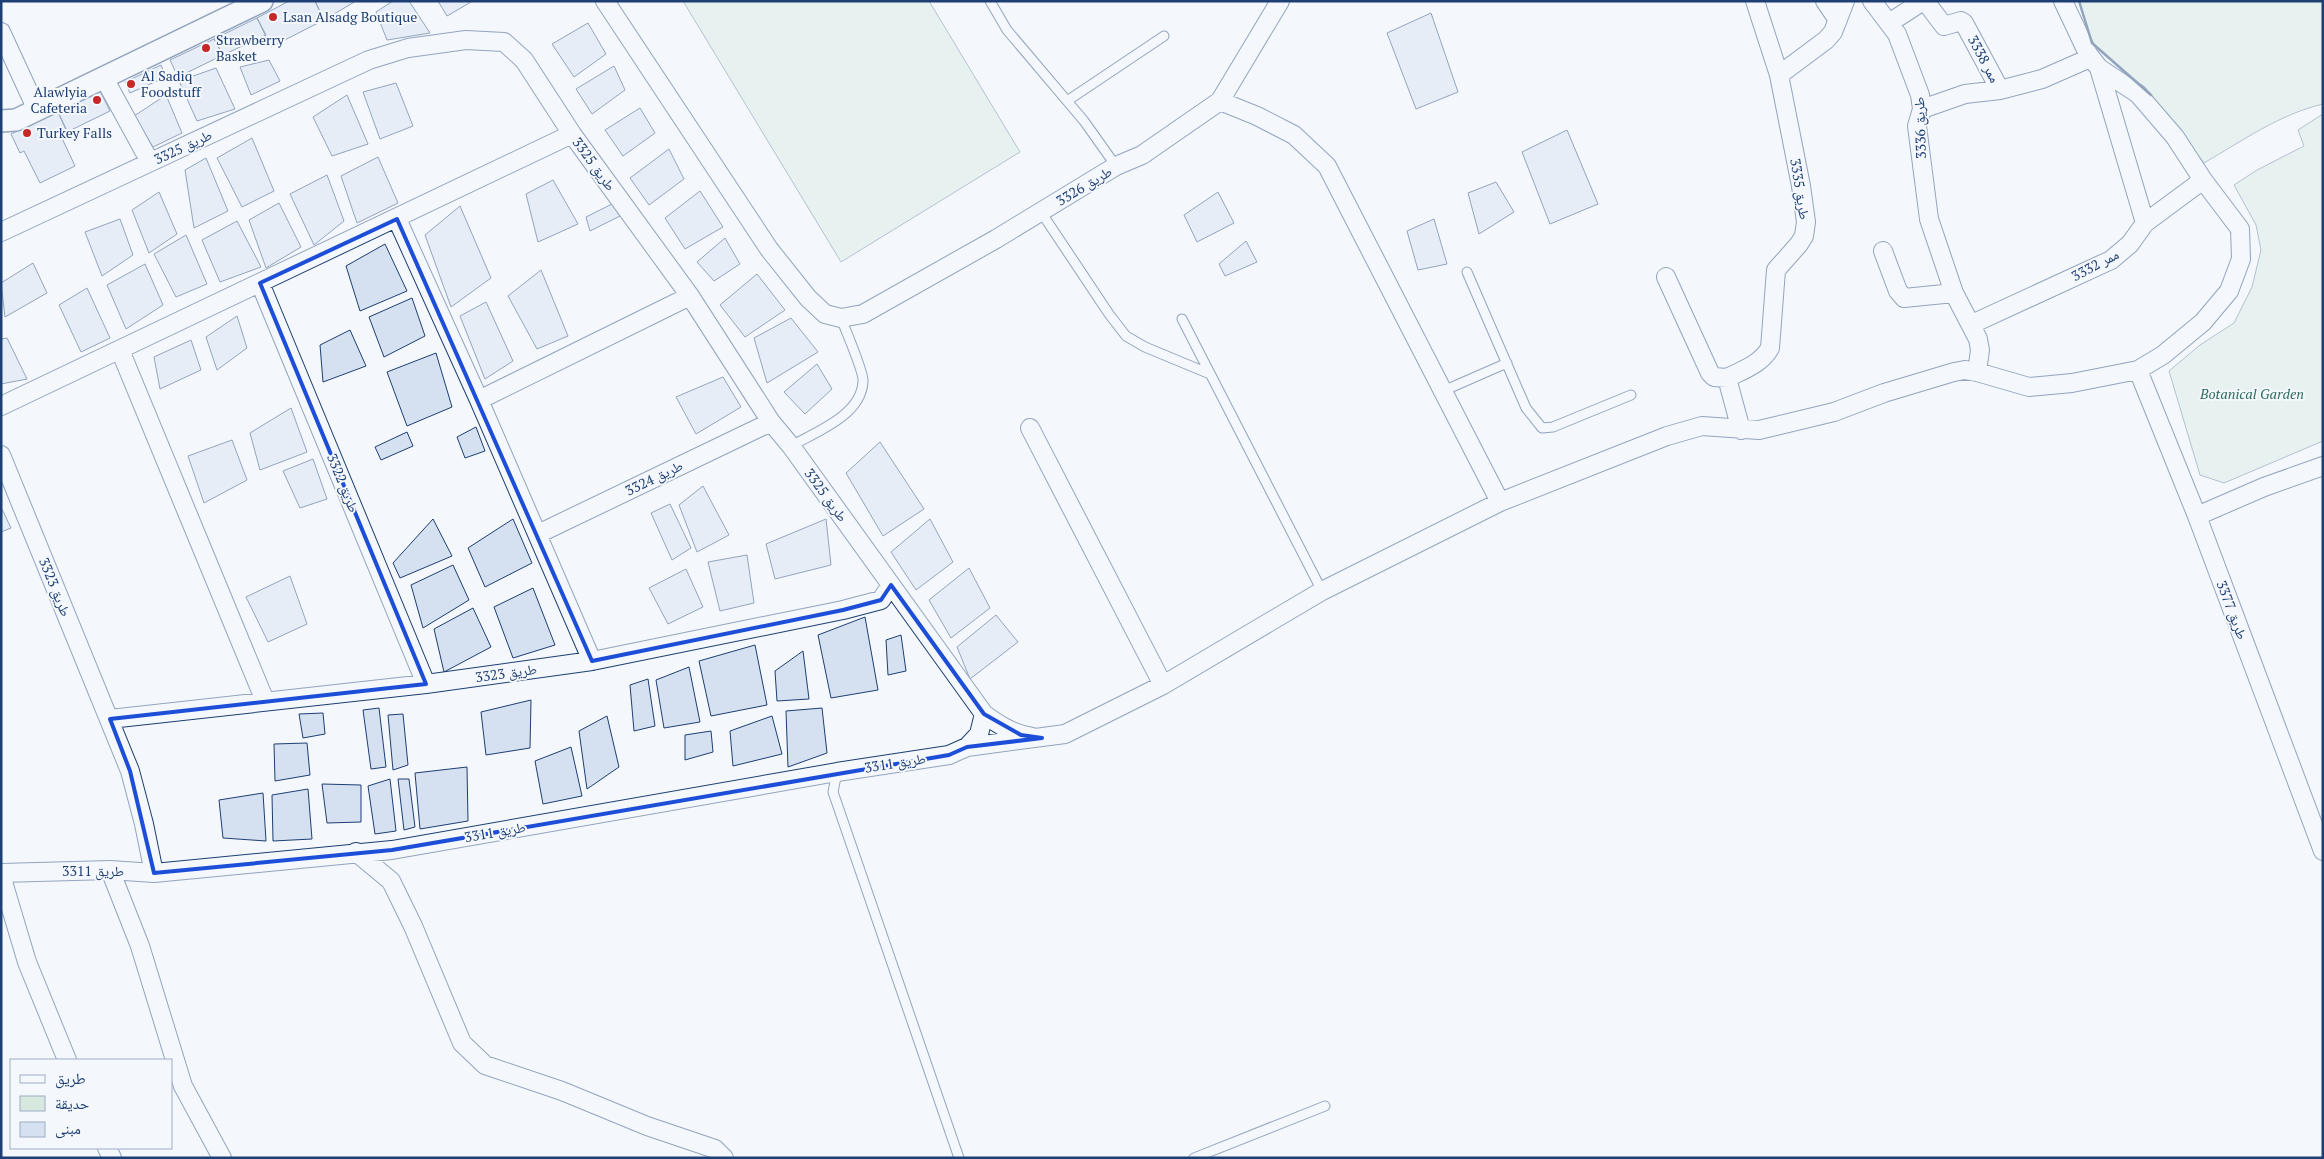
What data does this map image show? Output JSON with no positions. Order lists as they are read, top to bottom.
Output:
{
  "streets": {
    "street": [
      "ممر 3338",
      "طريق 3336",
      "طريق 3325",
      "طريق 3326",
      "طريق 3335",
      "ممر 3332",
      "طريق 3324",
      "طريق 3322",
      "طريق 3323",
      "طريق 3377",
      "طريق 3311"
    ]
  },
  "crossings": [
    ["ممر 3338", "طريق 3336"],
    ["طريق 3336", "ممر 3332"],
    ["طريق 3336", "طريق 3311"],
    ["طريق 3325", "طريق 3324"],
    ["طريق 3325", "طريق 3323"],
    ["طريق 3325", "طريق 3311"],
    ["ممر 3332", "طريق 3311"],
    ["طريق 3322", "طريق 3323"],
    ["طريق 3323", "طريق 3311"],
    ["طريق 3377", "طريق 3311"]
  ],
  "parks": ["Botanical Garden"],
  "places": [
    "Lsan Alsadg Boutique",
    "Strawberry Basket",
    "Al Sadiq Foodstuff",
    "Alawlyia Cafeteria",
    "Turkey Falls"
  ],
  "legend": ["طريق", "حديقة", "مبنى"]
}
